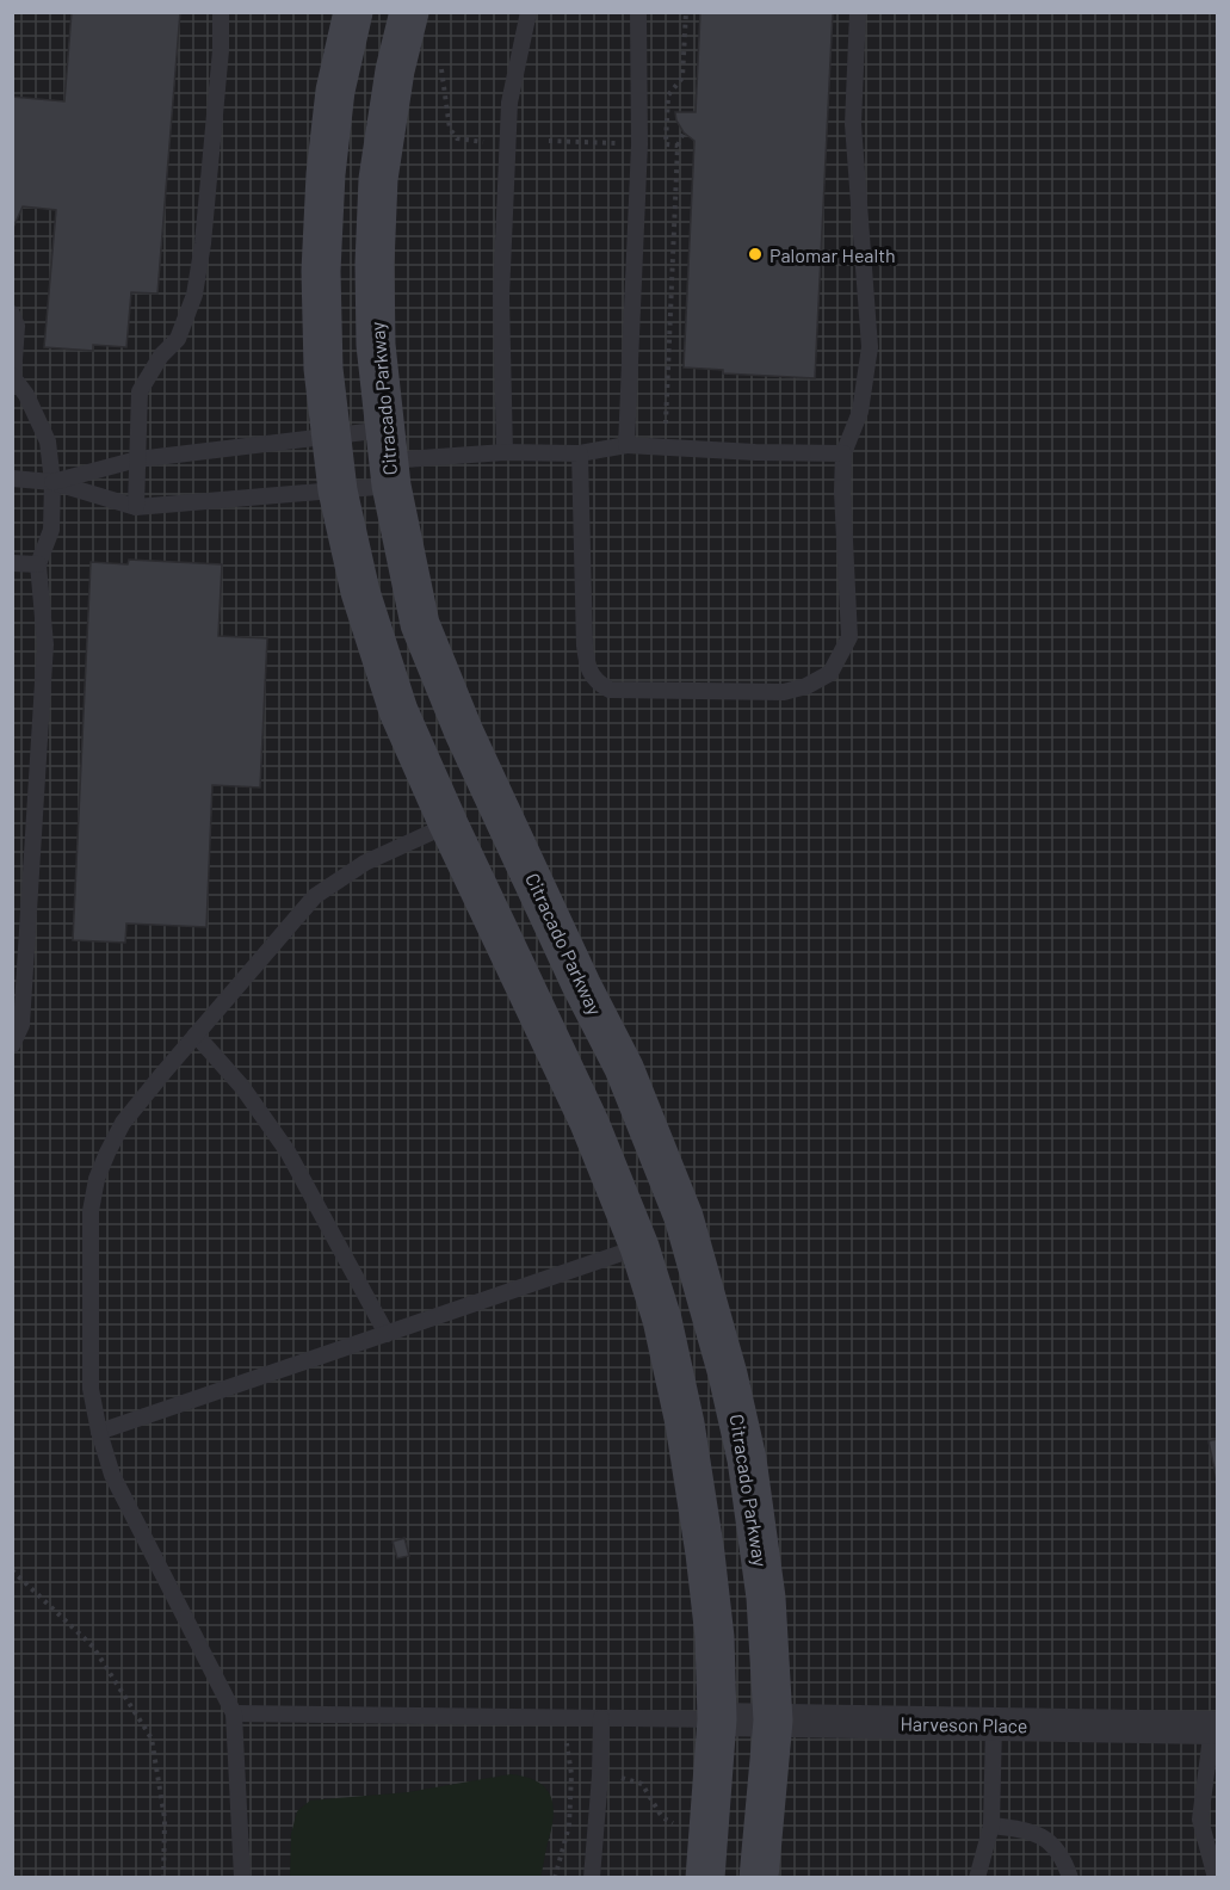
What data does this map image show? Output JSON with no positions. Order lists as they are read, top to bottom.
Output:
{
  "streets": {
    "main road": ["Citracado Parkway"],
    "street": ["Harveson Place"]
  },
  "crossings": [
    ["Citracado Parkway", "Harveson Place"]
  ],
  "places": ["Palomar Health"]
}
